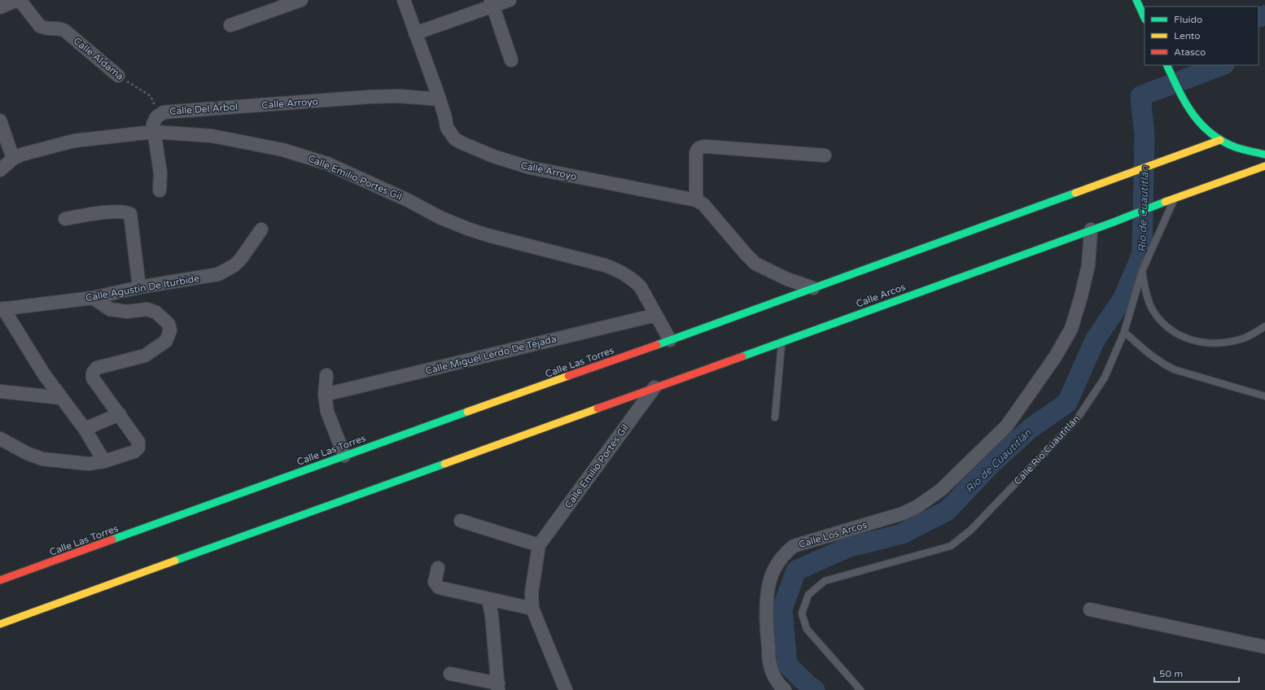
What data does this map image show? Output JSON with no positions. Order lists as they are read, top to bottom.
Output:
{
  "streets": {
    "main road": ["Calle Arcos", "Calle Las Torres"],
    "street": [
      "Calle Aldama",
      "Calle Arroyo",
      "Calle Del Árbol",
      "Calle Emilio Portes Gil",
      "Calle Agustín De Iturbide",
      "Calle Miguel Lerdo De Tejada",
      "Calle Los Arcos"
    ],
    "lane": ["Calle Río Cuautitlán"]
  },
  "crossings": [
    ["Calle Aldama", "Calle Del Árbol"],
    ["Calle Arroyo", "Calle Del Árbol"],
    ["Calle Emilio Portes Gil", "Calle Arcos"],
    ["Calle Emilio Portes Gil", "Calle Miguel Lerdo De Tejada"],
    ["Calle Emilio Portes Gil", "Calle Las Torres"],
    ["Calle Arcos", "Calle Río Cuautitlán"],
    ["Calle Arcos", "Calle Los Arcos"]
  ],
  "water": ["Rio de Cuautitlán"],
  "legend": ["Fluido", "Lento", "Atasco"],
  "scale_bar": "50 m"
}
